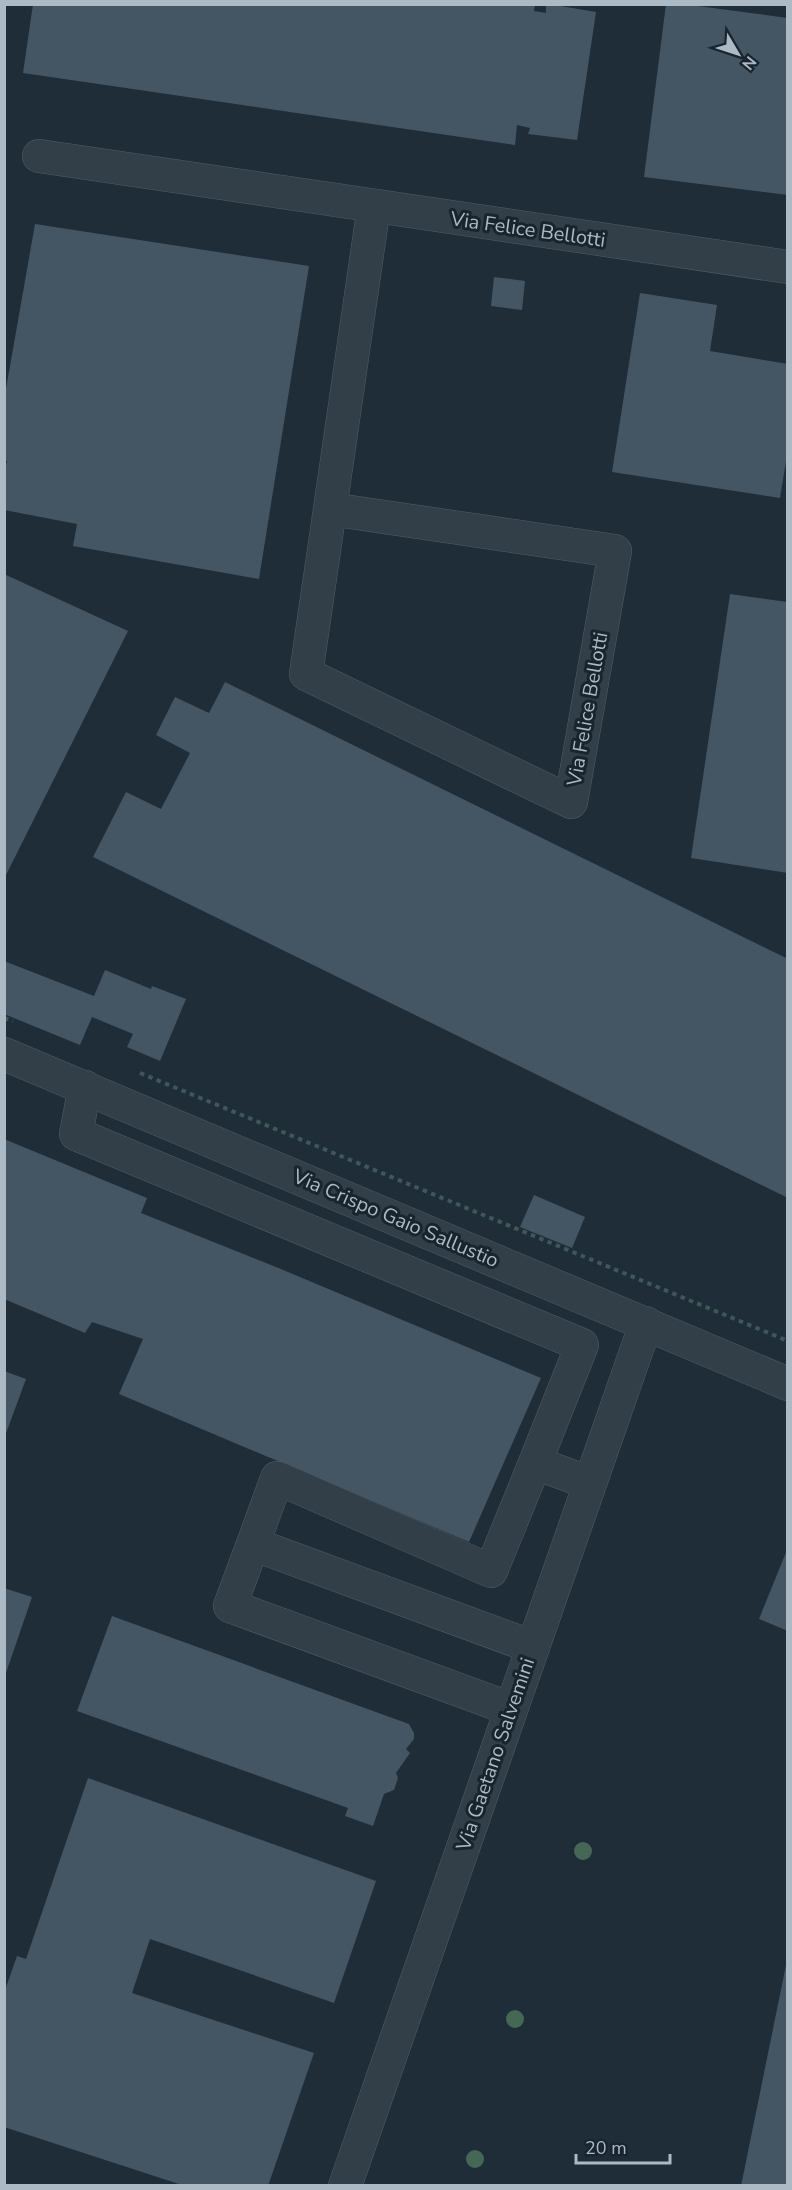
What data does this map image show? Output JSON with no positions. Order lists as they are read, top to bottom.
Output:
{
  "streets": {
    "street": ["Via Felice Bellotti", "Via Crispo Gaio Sallustio", "Via Gaetano Salvemini"]
  },
  "crossings": [
    ["Via Crispo Gaio Sallustio", "Via Gaetano Salvemini"]
  ],
  "scale_bar": "20 m",
  "north": "bottom right"
}
